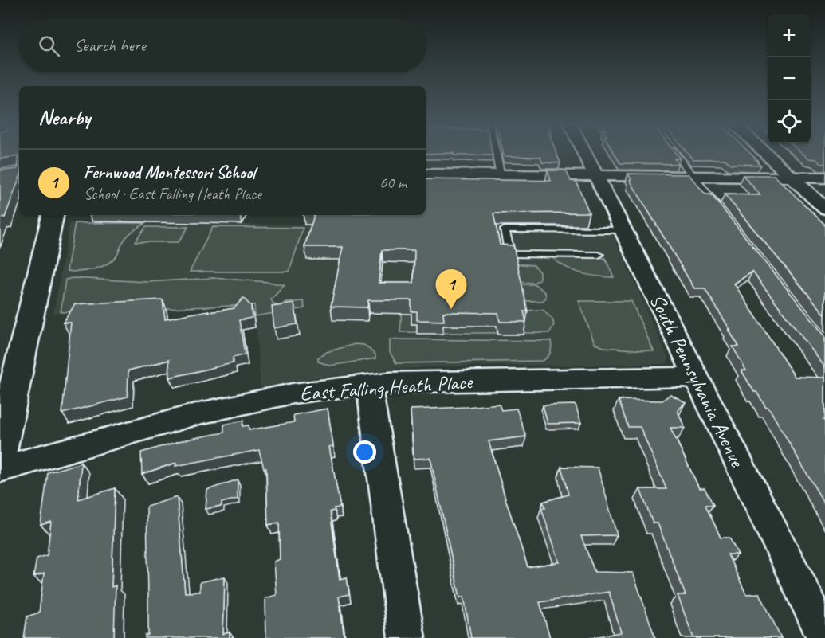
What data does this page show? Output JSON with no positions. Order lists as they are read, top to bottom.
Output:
{
  "streets": {
    "street": ["South Pennsylvania Avenue", "East Falling Heath Place"]
  },
  "crossings": [
    ["South Pennsylvania Avenue", "East Falling Heath Place"]
  ],
  "page": {
    "map_buttons": ["+", "−"],
    "search": "Search here",
    "heading": "Nearby",
    "list": [
      {
        "mark": "1",
        "name": "Fernwood Montessori School",
        "note": "School · East Falling Heath Place",
        "value": "60 m"
      }
    ],
    "pins": "1"
  }
}
